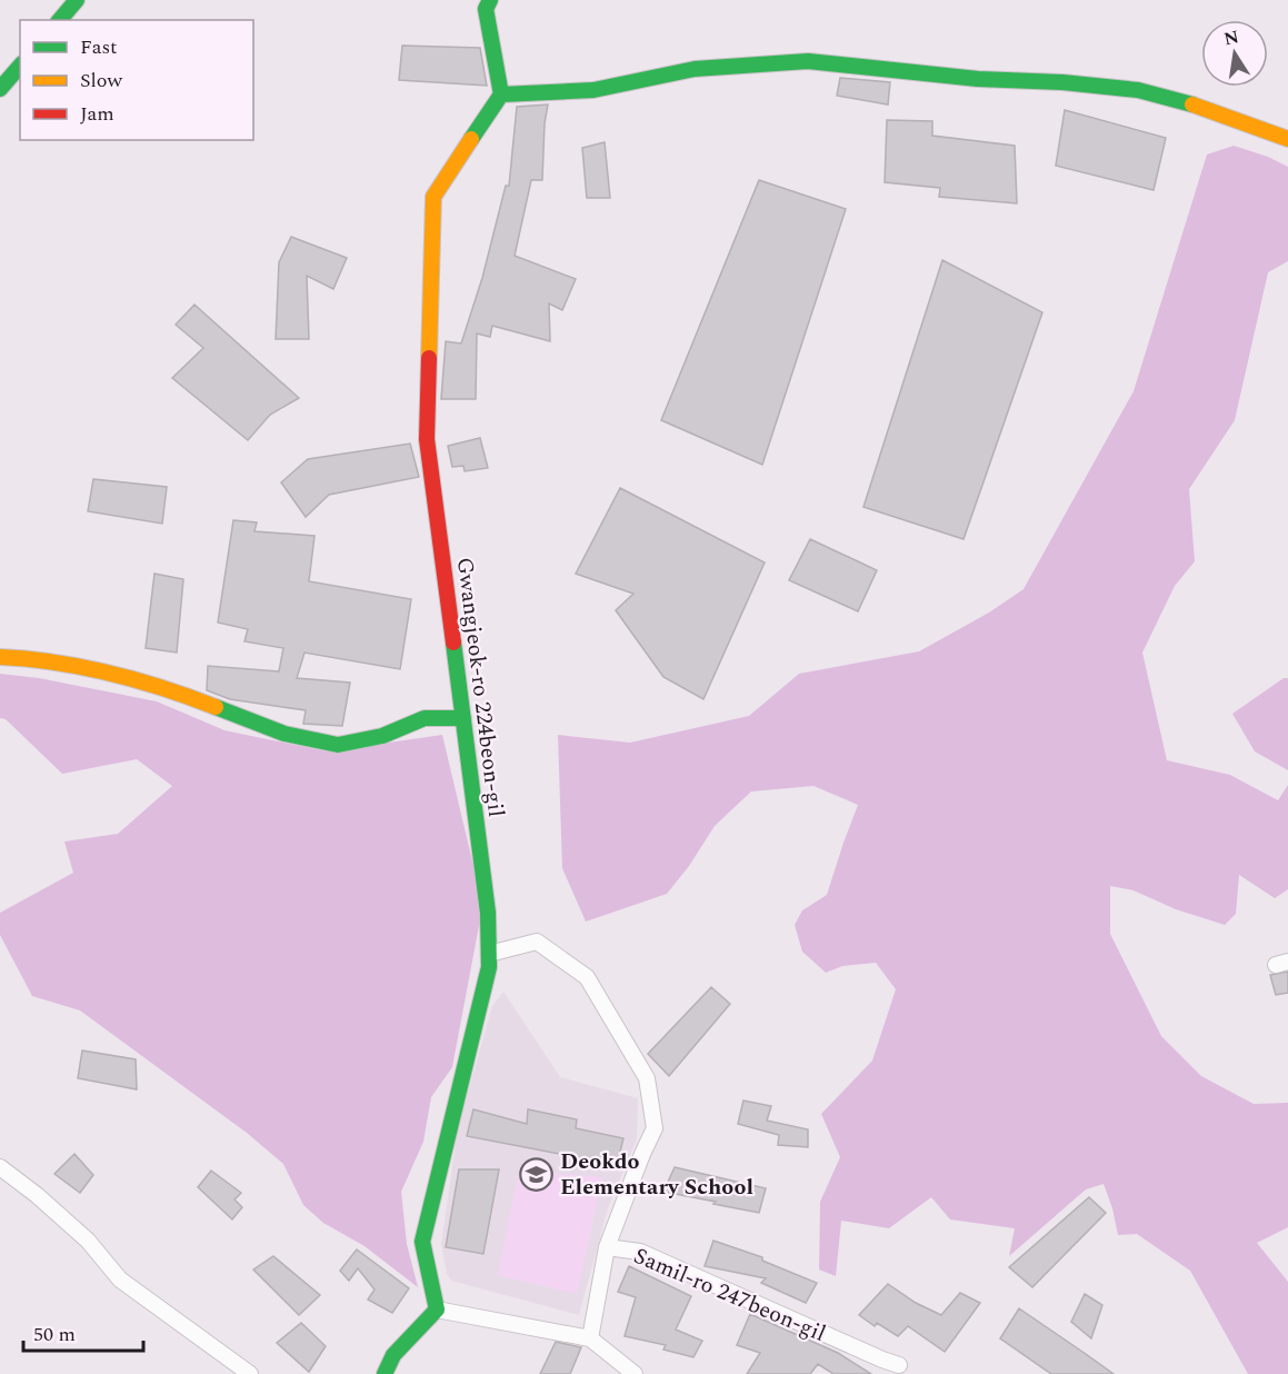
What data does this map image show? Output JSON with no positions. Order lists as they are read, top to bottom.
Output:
{
  "streets": {
    "street": ["Gwangjeok-ro 224beon-gil", "Samil-ro 247beon-gil"]
  },
  "places": {
    "school or university": ["Deokdo Elementary School"]
  },
  "legend": ["Fast", "Slow", "Jam"],
  "scale_bar": "50 m",
  "north": "top"
}
